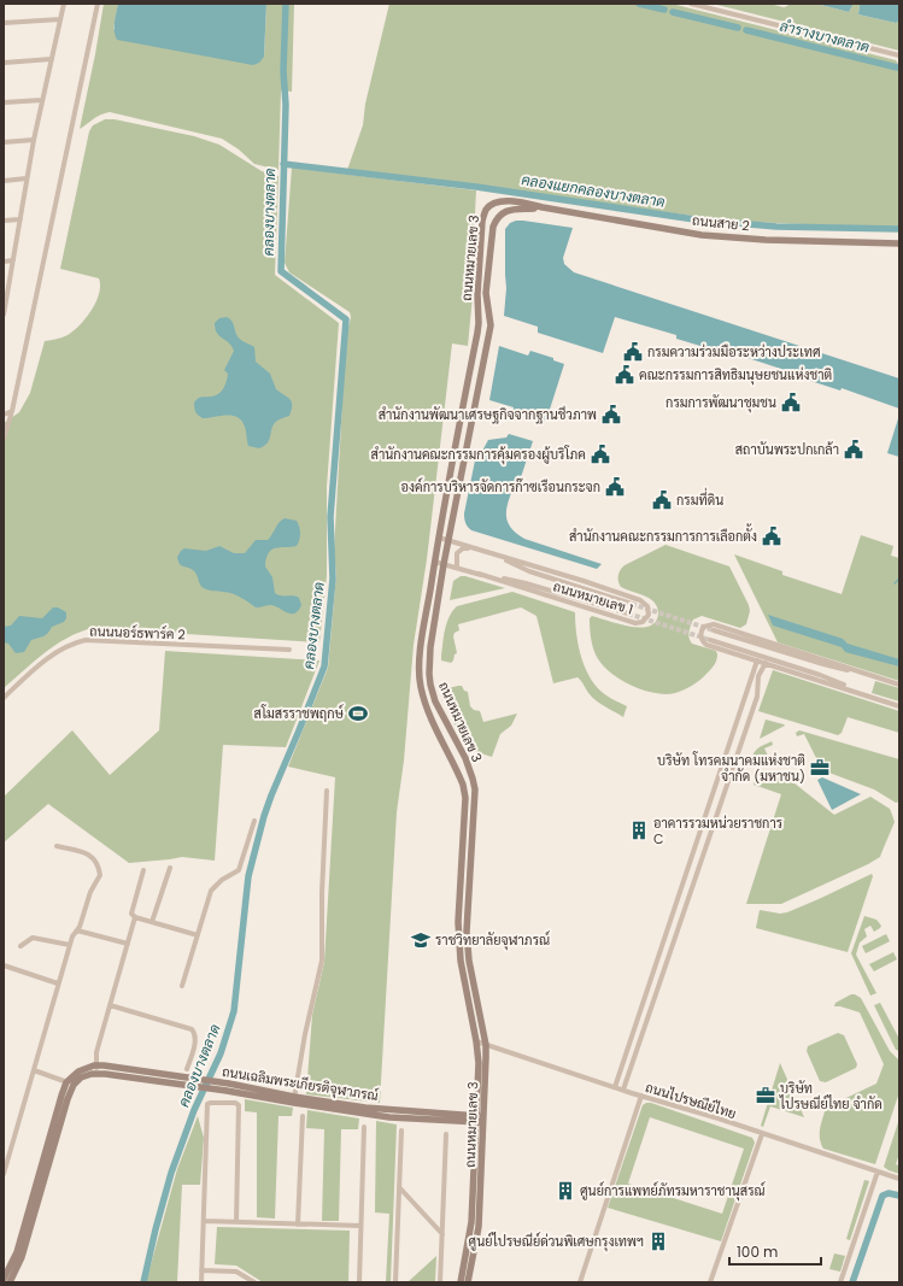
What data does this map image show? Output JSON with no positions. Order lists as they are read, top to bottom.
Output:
{
  "streets": {
    "street": [
      "ถนนสาย 2",
      "ถนนหมายเลข 3",
      "ถนนหมายเลข 1",
      "ถนนนอร์ธพาร์ค 2",
      "ถนนเฉลิมพระเกียรติจุฬาภรณ์",
      "ถนนไปรษณีย์ไทย"
    ]
  },
  "crossings": [
    ["ถนนสาย 2", "ถนนหมายเลข 3"],
    ["ถนนหมายเลข 3", "ถนนหมายเลข 1"],
    ["ถนนหมายเลข 3", "ถนนเฉลิมพระเกียรติจุฬาภรณ์"],
    ["ถนนหมายเลข 3", "ถนนไปรษณีย์ไทย"]
  ],
  "water": ["ลำรางบางตลาด", "คลองแยกคลองบางตลาด", "คลองบางตลาด"],
  "places": {
    "public building": [
      "กรมความร่วมมือระหว่างประเทศ",
      "คณะกรรมการสิทธิมนุษยชนแห่งชาติ",
      "กรมการพัฒนาชุมชน",
      "สำนักงานพัฒนาเศรษฐกิจจากฐานชีวภาพ",
      "สถาบันพระปกเกล้า",
      "สำนักงานคณะกรรมการคุ้มครองผู้บริโภค",
      "องค์การบริหารจัดการก๊าซเรือนกระจก",
      "กรมที่ดิน",
      "สำนักงานคณะกรรมการการเลือกตั้ง"
    ],
    "sports": ["สโมสรราชพฤกษ์"],
    "office": ["บริษัท โทรคมนาคมแห่งชาติ จำกัด (มหาชน)", "บริษัท ไปรษณีย์ไทย จำกัด"],
    "building": ["อาคารรวมหน่วยราชการ C", "ศูนย์การแพทย์ภัทรมหาราชานุสรณ์", "ศูนย์ไปรษณีย์ด่วนพิเศษกรุงเทพฯ"],
    "school or university": ["ราชวิทยาลัยจุฬาภรณ์"]
  },
  "scale_bar": "100 m"
}
